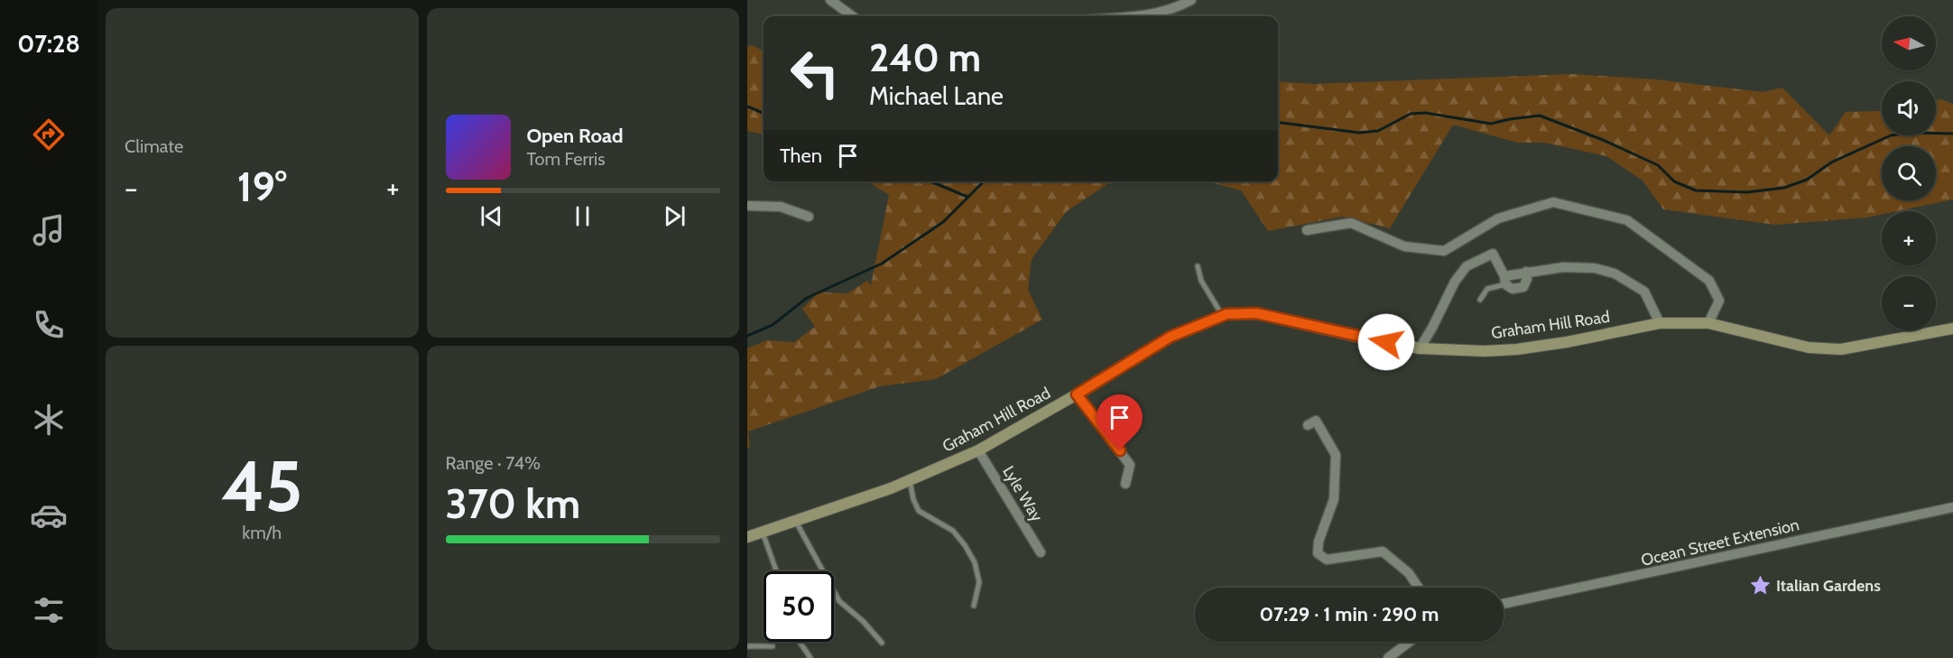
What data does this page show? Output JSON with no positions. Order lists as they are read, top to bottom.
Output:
{
  "streets": {
    "main road": ["Graham Hill Road"],
    "street": ["Lyle Way", "Ocean Street Extension"]
  },
  "crossings": [
    ["Graham Hill Road", "Lyle Way"]
  ],
  "places": {
    "place": ["Italian Gardens"]
  },
  "north": "left",
  "page": {
    "tabs": "07:28",
    "tile": [
      "Climate",
      ["45", "km/h"],
      ["Range · 74%", "370 km"]
    ],
    "map_buttons": ["+", "−"],
    "turn": ["240 m", "Michael Lane"],
    "song": ["Open Road", "Tom Ferris"],
    "then": "Then",
    "heat": ["−", "19°", "+"],
    "limit": "50",
    "trip": "07:29 · 1 min · 290 m"
  }
}
